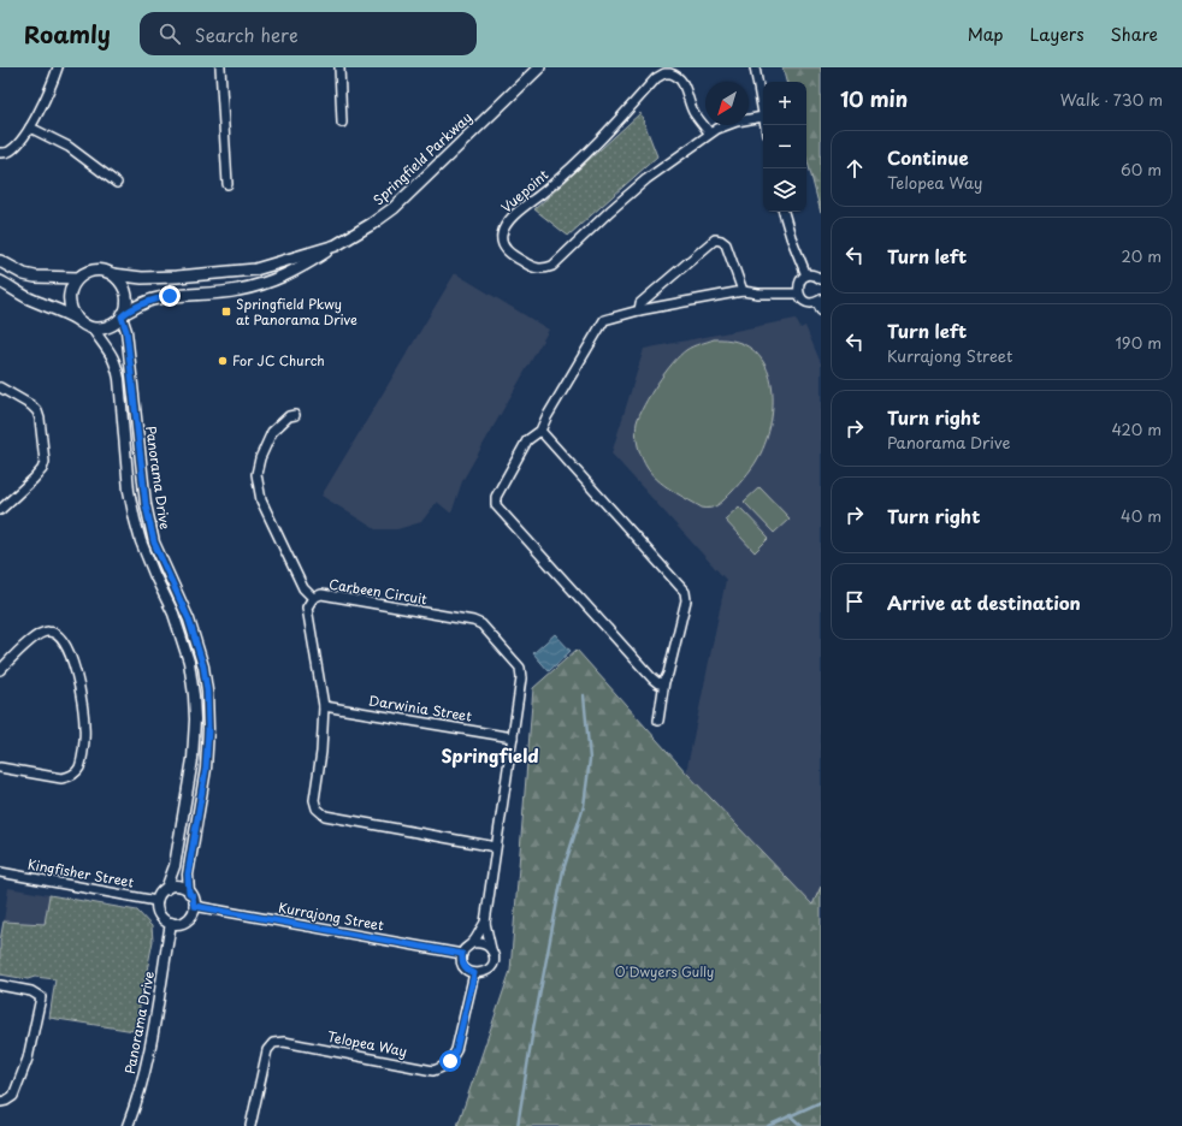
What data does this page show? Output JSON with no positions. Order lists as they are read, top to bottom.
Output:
{
  "streets": {
    "main road": ["Springfield Parkway"],
    "street": [
      "Vuepoint",
      "Panorama Drive",
      "Carbeen Circuit",
      "Darwinia Street",
      "Kingfisher Street",
      "Kurrajong Street",
      "Telopea Way"
    ]
  },
  "crossings": [
    ["Springfield Parkway", "Panorama Drive"],
    ["Panorama Drive", "Kingfisher Street"],
    ["Panorama Drive", "Kurrajong Street"],
    ["Carbeen Circuit", "Darwinia Street"],
    ["Carbeen Circuit", "Kurrajong Street"],
    ["Carbeen Circuit", "Telopea Way"],
    ["Kingfisher Street", "Kurrajong Street"],
    ["Kurrajong Street", "Telopea Way"]
  ],
  "districts": ["Springfield"],
  "parks": ["O'Dwyers Gully"],
  "places": {
    "transit": ["Springfield Pkwy at Panorama Drive"],
    "other": ["For JC Church"]
  },
  "north": "bottom left",
  "page": {
    "header": "Roamly",
    "search": "Search here",
    "nav": ["Map", "Layers", "Share"],
    "heading": ["10 min", "Walk · 730 m"],
    "map_buttons": ["+", "−"],
    "list": [
      ["Continue", "Telopea Way", "60 m"],
      ["Turn left", "20 m"],
      ["Turn left", "Kurrajong Street", "190 m"],
      ["Turn right", "Panorama Drive", "420 m"],
      ["Turn right", "40 m"],
      "Arrive at destination"
    ]
  }
}
